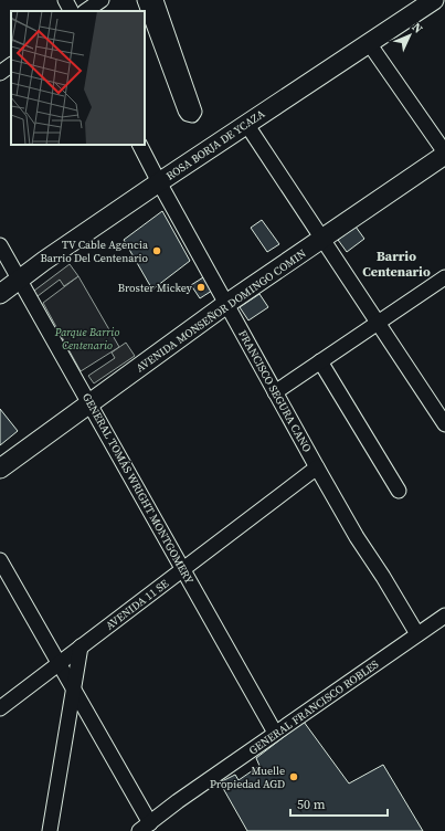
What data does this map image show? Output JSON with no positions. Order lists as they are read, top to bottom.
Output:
{
  "streets": {
    "main road": ["ROSA BORJA DE YCAZA", "AVENIDA MONSEÑOR DOMINGO COMIN"],
    "street": [
      "FRANCISCO SEGURA CANO",
      "GENERAL TOMÁS WRIGHT MONTGOMERY",
      "AVENIDA 11 SE",
      "GENERAL FRANCISCO ROBLES"
    ]
  },
  "crossings": [
    ["ROSA BORJA DE YCAZA", "FRANCISCO SEGURA CANO"],
    ["ROSA BORJA DE YCAZA", "GENERAL TOMÁS WRIGHT MONTGOMERY"],
    ["AVENIDA MONSEÑOR DOMINGO COMIN", "FRANCISCO SEGURA CANO"],
    ["AVENIDA MONSEÑOR DOMINGO COMIN", "GENERAL TOMÁS WRIGHT MONTGOMERY"],
    ["FRANCISCO SEGURA CANO", "AVENIDA 11 SE"],
    ["FRANCISCO SEGURA CANO", "GENERAL FRANCISCO ROBLES"],
    ["GENERAL TOMÁS WRIGHT MONTGOMERY", "AVENIDA 11 SE"],
    ["GENERAL TOMÁS WRIGHT MONTGOMERY", "GENERAL FRANCISCO ROBLES"]
  ],
  "districts": ["Barrio Centenario"],
  "parks": ["Parque Barrio Centenario"],
  "places": ["TV Cable Agencia Barrio Del Centenario", "Broster Mickey", "Muelle Propiedad AGD"],
  "scale_bar": "50 m",
  "north": "top right"
}
